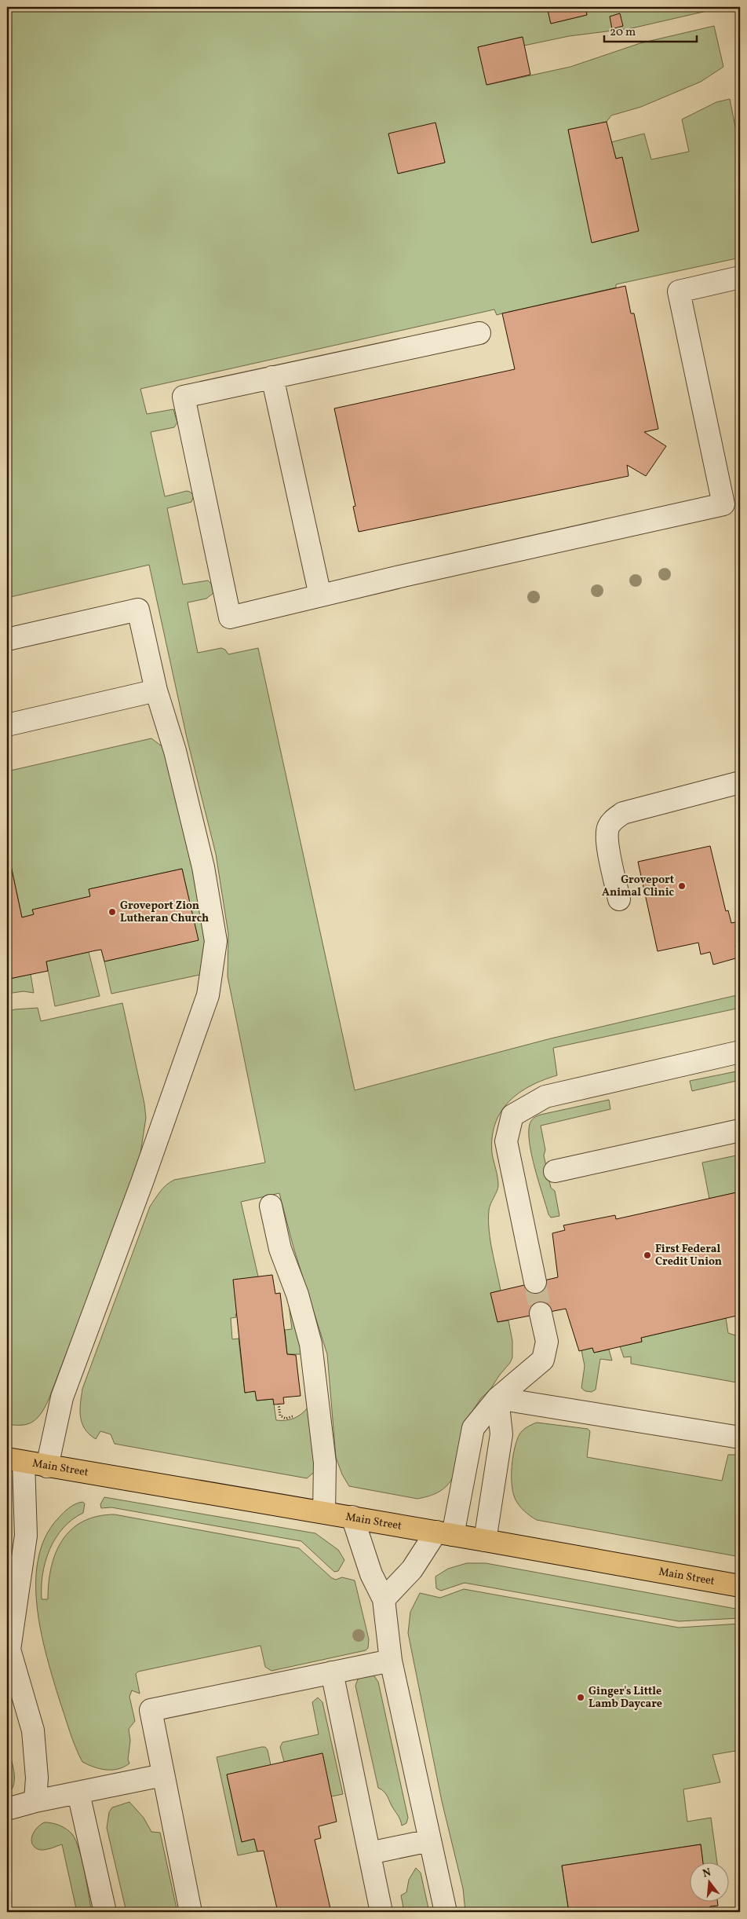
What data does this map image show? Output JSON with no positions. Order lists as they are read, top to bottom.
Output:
{
  "streets": {
    "main road": ["Main Street"]
  },
  "places": [
    "Groveport Animal Clinic",
    "Groveport Zion Lutheran Church",
    "First Federal Credit Union",
    "Ginger's Little Lamb Daycare"
  ],
  "scale_bar": "20 m",
  "north": "top"
}
